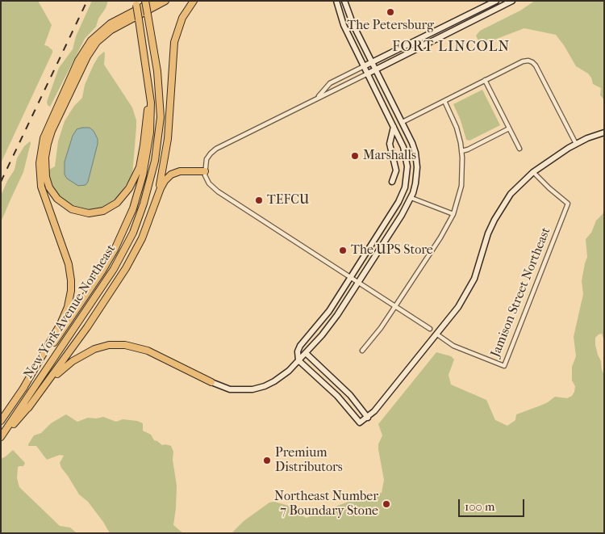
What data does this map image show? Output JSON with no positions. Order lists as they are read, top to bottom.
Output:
{
  "streets": {
    "highway": ["New York Avenue Northeast"],
    "street": ["Jamison Street Northeast"]
  },
  "districts": ["FORT LINCOLN"],
  "places": [
    "The Petersburg",
    "Marshalls",
    "TEFCU",
    "The UPS Store",
    "Premium Distributors",
    "Northeast Number 7 Boundary Stone"
  ],
  "scale_bar": "100 m"
}
